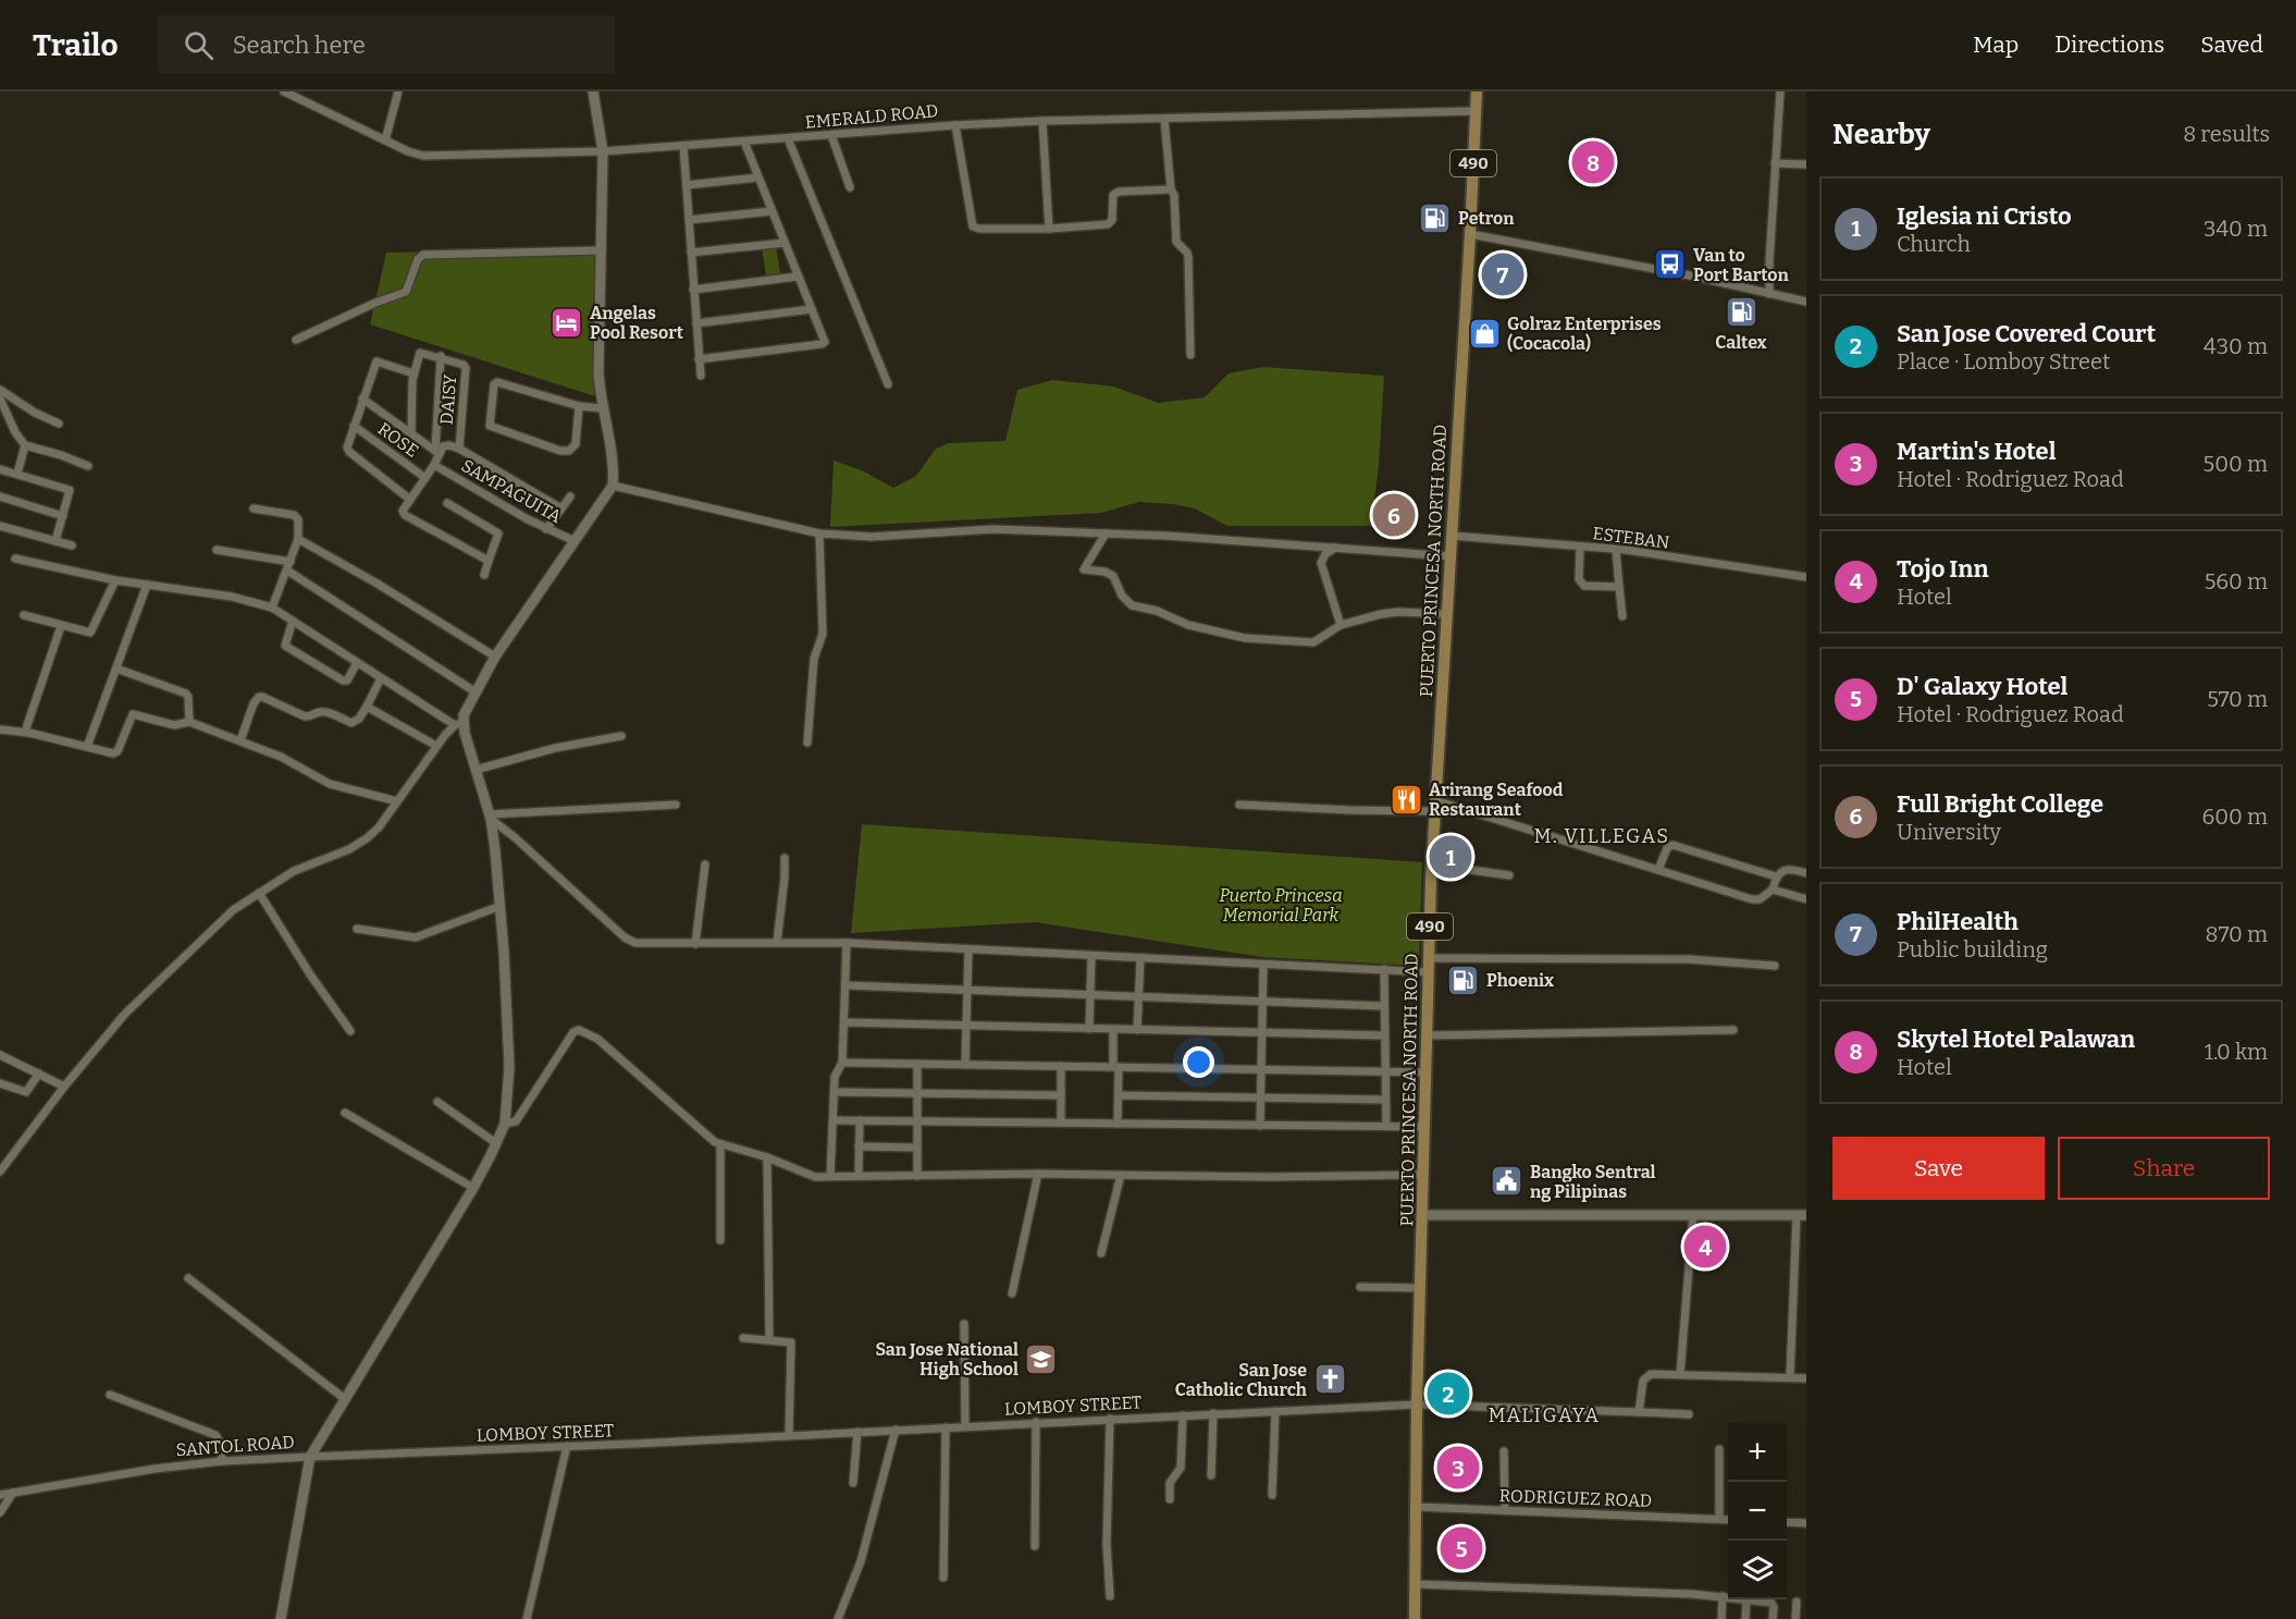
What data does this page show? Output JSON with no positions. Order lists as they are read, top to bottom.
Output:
{
  "streets": {
    "main road": ["490", "PUERTO PRINCESA NORTH ROAD"],
    "street": [
      "EMERALD ROAD",
      "DAISY",
      "ROSE",
      "SAMPAGUITA",
      "ESTEBAN",
      "LOMBOY STREET",
      "SANTOL ROAD",
      "RODRIGUEZ ROAD"
    ]
  },
  "crossings": [
    ["EMERALD ROAD", "PUERTO PRINCESA NORTH ROAD"],
    ["ESTEBAN", "PUERTO PRINCESA NORTH ROAD"],
    ["PUERTO PRINCESA NORTH ROAD", "LOMBOY STREET"],
    ["PUERTO PRINCESA NORTH ROAD", "RODRIGUEZ ROAD"],
    ["LOMBOY STREET", "SANTOL ROAD"]
  ],
  "districts": ["M. VILLEGAS", "MALIGAYA"],
  "parks": ["Puerto Princesa Memorial Park"],
  "places": {
    "fuel station": ["Petron", "Caltex", "Phoenix"],
    "bus stop": ["Van to Port Barton"],
    "hotel": ["Angelas Pool Resort"],
    "shop": ["Golraz Enterprises (Cocacola)"],
    "restaurant": ["Arirang Seafood Restaurant"],
    "public building": ["Bangko Sentral ng Pilipinas"],
    "school or university": ["San Jose National High School"],
    "church": ["San Jose Catholic Church"]
  },
  "page": {
    "header": "Trailo",
    "search": "Search here",
    "nav": ["Map", "Directions", "Saved"],
    "heading": ["Nearby", "8 results"],
    "pins": [
      "8",
      "7",
      "6",
      "1",
      "4",
      "2",
      "3",
      "5"
    ],
    "list": [
      {
        "mark": "1",
        "name": "Iglesia ni Cristo",
        "note": "Church",
        "value": "340 m"
      },
      {
        "mark": "2",
        "name": "San Jose Covered Court",
        "note": "Place · Lomboy Street",
        "value": "430 m"
      },
      {
        "mark": "3",
        "name": "Martin's Hotel",
        "note": "Hotel · Rodriguez Road",
        "value": "500 m"
      },
      {
        "mark": "4",
        "name": "Tojo Inn",
        "note": "Hotel",
        "value": "560 m"
      },
      {
        "mark": "5",
        "name": "D' Galaxy Hotel",
        "note": "Hotel · Rodriguez Road",
        "value": "570 m"
      },
      {
        "mark": "6",
        "name": "Full Bright College",
        "note": "University",
        "value": "600 m"
      },
      {
        "mark": "7",
        "name": "PhilHealth",
        "note": "Public building",
        "value": "870 m"
      },
      {
        "mark": "8",
        "name": "Skytel Hotel Palawan",
        "note": "Hotel",
        "value": "1.0 km"
      }
    ],
    "buttons": ["Save", "Share"],
    "map_buttons": ["+", "−"]
  }
}
